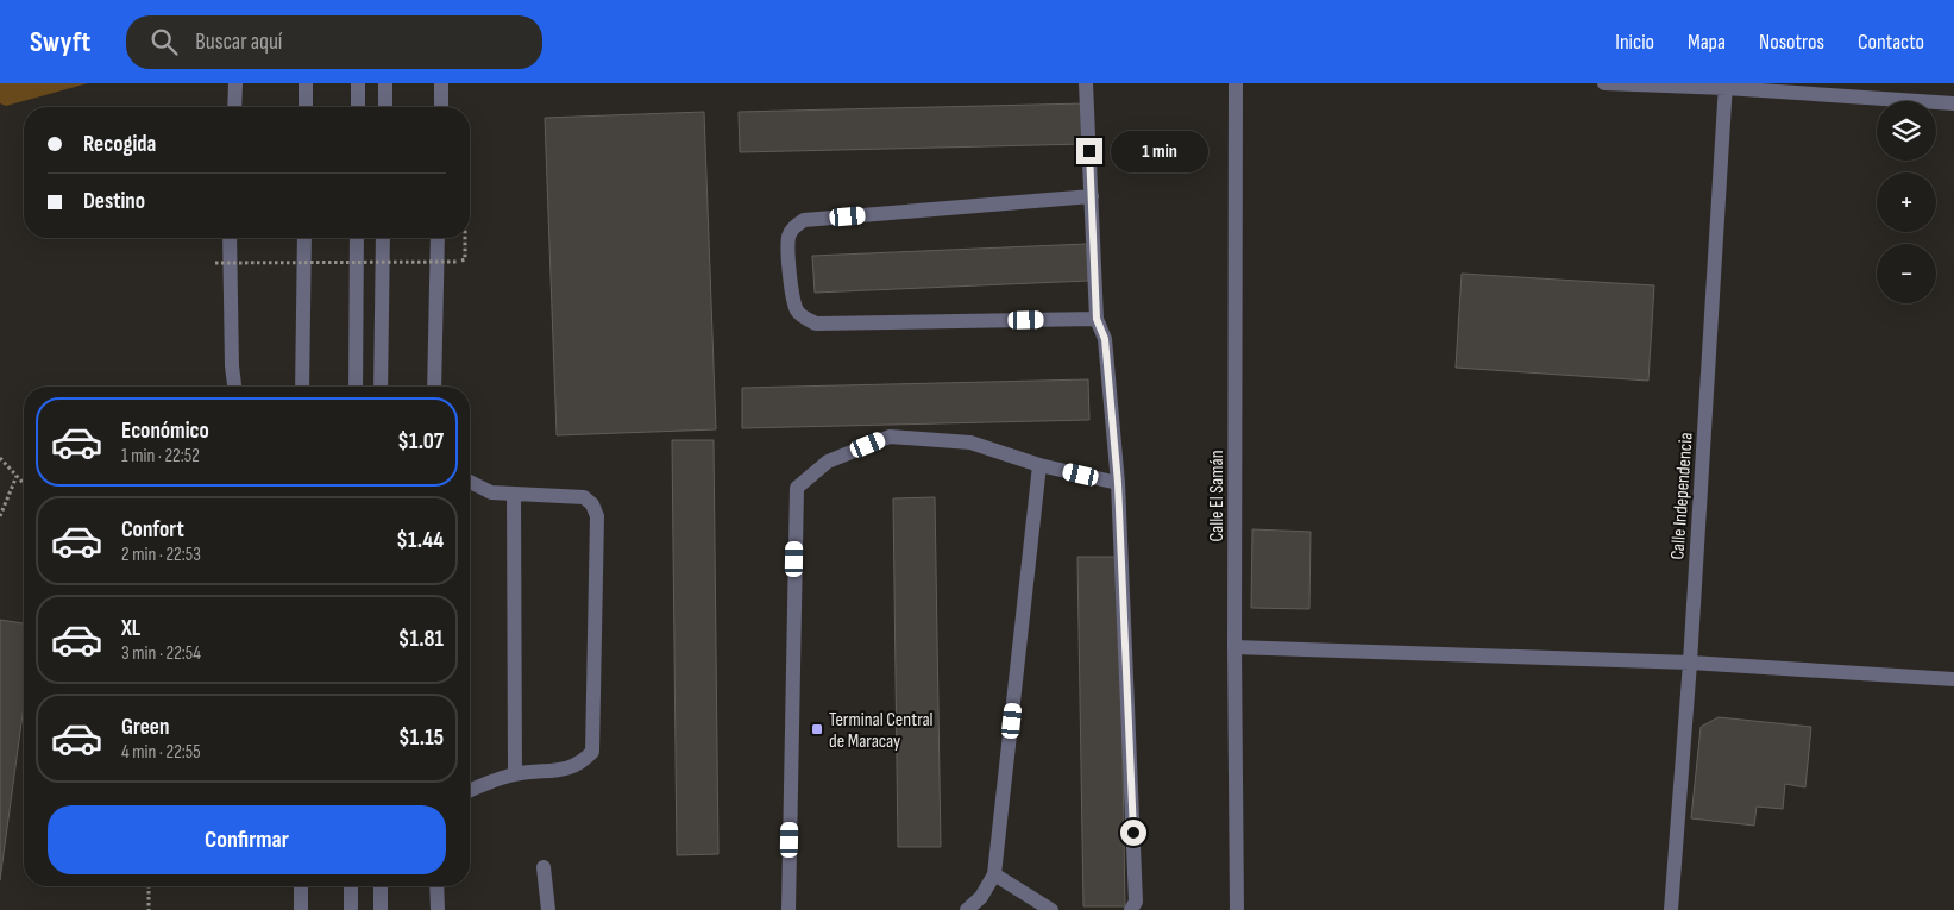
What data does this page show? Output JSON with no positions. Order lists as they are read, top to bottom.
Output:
{
  "streets": {
    "street": ["Calle El Samán", "Calle Independencia"]
  },
  "places": {
    "transit": ["Terminal Central de Maracay"]
  },
  "page": {
    "header": "Swyft",
    "search": "Buscar aquí",
    "nav": [
      "Inicio",
      "Mapa",
      "Nosotros",
      "Contacto"
    ],
    "map_buttons": ["+", "−"],
    "banner": ["Recogida", "Destino"],
    "bubble": "1 min",
    "list": [
      {
        "name": "Económico",
        "note": "1 min · 22:52",
        "value": "$1.07"
      },
      {
        "name": "Confort",
        "note": "2 min · 22:53",
        "value": "$1.44"
      },
      {
        "name": "XL",
        "note": "3 min · 22:54",
        "value": "$1.81"
      },
      {
        "name": "Green",
        "note": "4 min · 22:55",
        "value": "$1.15"
      }
    ],
    "buttons": "Confirmar"
  }
}
